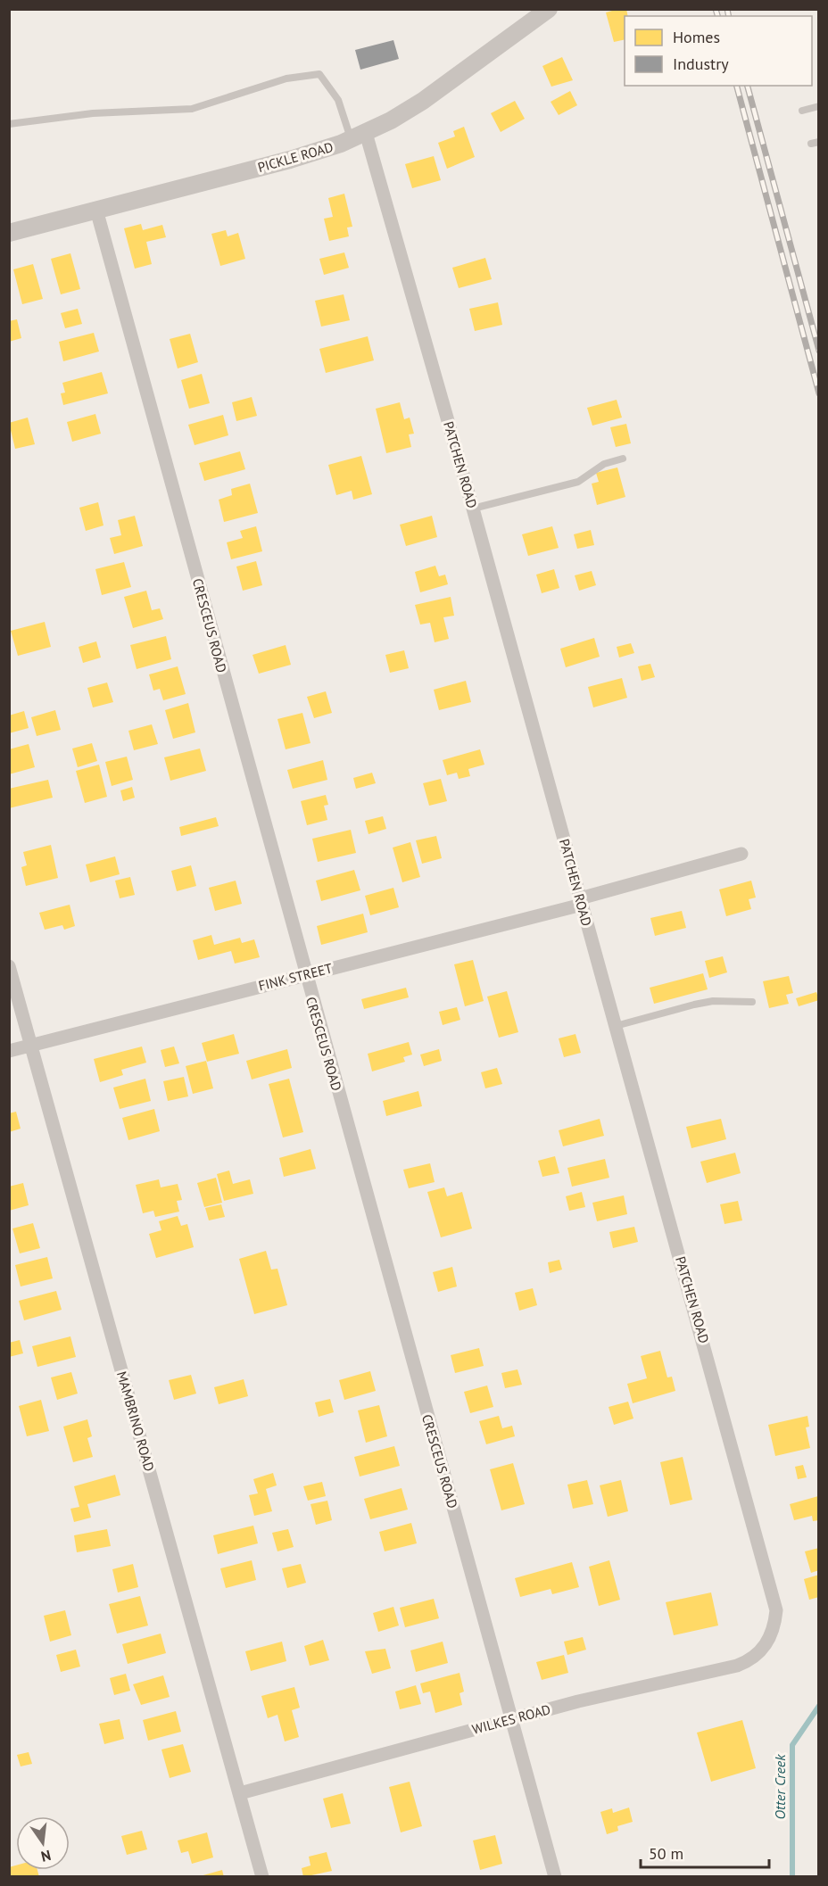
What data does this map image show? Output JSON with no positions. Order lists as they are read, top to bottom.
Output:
{
  "streets": {
    "street": [
      "PICKLE ROAD",
      "PATCHEN ROAD",
      "CRESCEUS ROAD",
      "FINK STREET",
      "MAMBRINO ROAD",
      "WILKES ROAD"
    ]
  },
  "crossings": [
    ["PICKLE ROAD", "PATCHEN ROAD"],
    ["PICKLE ROAD", "CRESCEUS ROAD"],
    ["PATCHEN ROAD", "FINK STREET"],
    ["PATCHEN ROAD", "WILKES ROAD"],
    ["CRESCEUS ROAD", "FINK STREET"],
    ["CRESCEUS ROAD", "WILKES ROAD"],
    ["FINK STREET", "MAMBRINO ROAD"],
    ["MAMBRINO ROAD", "WILKES ROAD"]
  ],
  "water": ["Otter Creek"],
  "legend": ["Homes", "Industry"],
  "scale_bar": "50 m",
  "north": "bottom"
}
